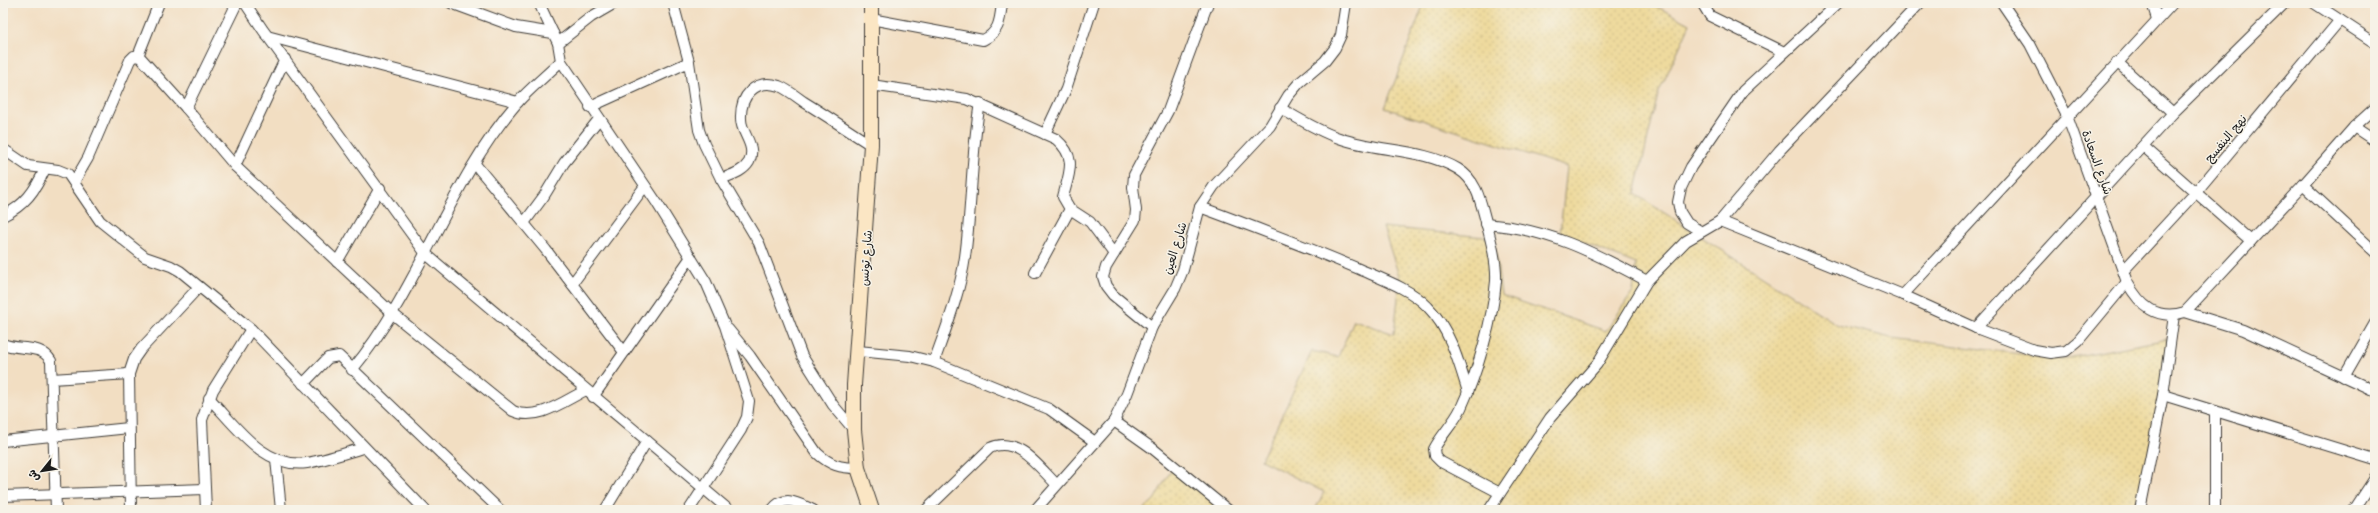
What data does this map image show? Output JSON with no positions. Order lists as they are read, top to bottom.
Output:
{
  "streets": {
    "street": [
      "نهج البنفسج",
      "شارع السعادة",
      "شارع العين",
      "شارع تونس"
    ]
  },
  "crossings": [
    ["نهج البنفسج", "شارع السعادة"]
  ],
  "north": "bottom left"
}
